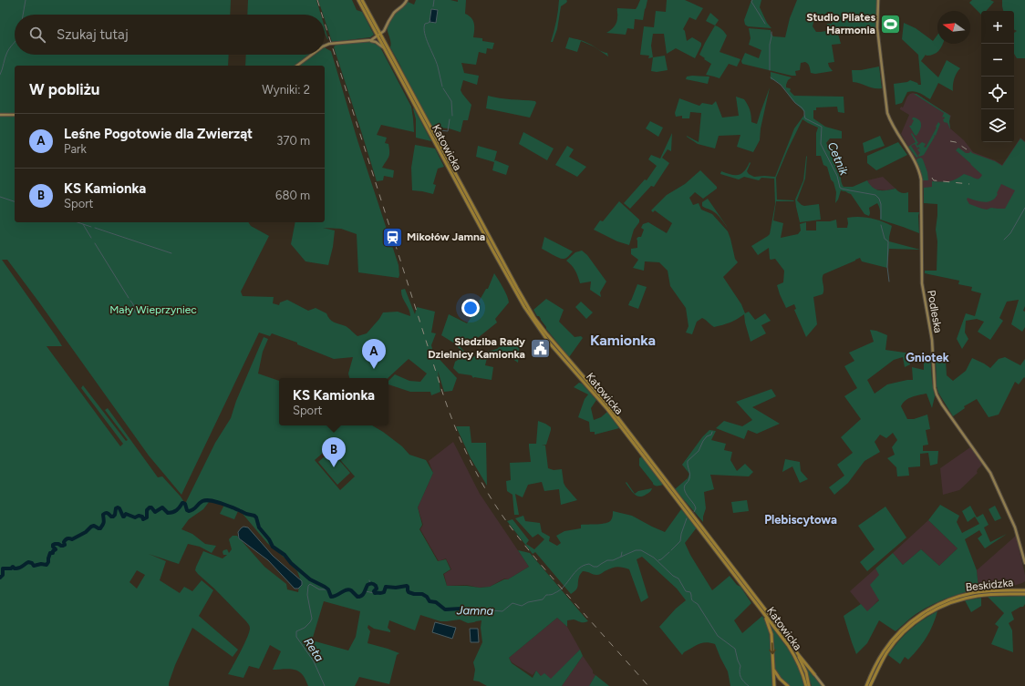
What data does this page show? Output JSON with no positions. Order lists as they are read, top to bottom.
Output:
{
  "streets": {
    "main road": ["Katowicka", "Beskidzka"],
    "street": ["Podleska"]
  },
  "districts": ["Kamionka", "Gniotek", "Plebiscytowa"],
  "water": ["Cetnik", "Jamna", "Reta"],
  "parks": ["Mały Wieprzyniec"],
  "places": {
    "sports": ["Studio Pilates Harmonia"],
    "station": ["Mikołów Jamna"],
    "public building": ["Siedziba Rady Dzielnicy Kamionka"]
  },
  "north": "left",
  "page": {
    "map_buttons": ["+", "−"],
    "search": "Szukaj tutaj",
    "heading": ["W pobliżu", "Wyniki: 2"],
    "list": [
      {
        "mark": "A",
        "name": "Leśne Pogotowie dla Zwierząt",
        "note": "Park",
        "value": "370 m"
      },
      {
        "mark": "B",
        "name": "KS Kamionka",
        "note": "Sport",
        "value": "680 m"
      }
    ],
    "pins": ["A", "B"],
    "popup": ["KS Kamionka", "Sport"]
  }
}
